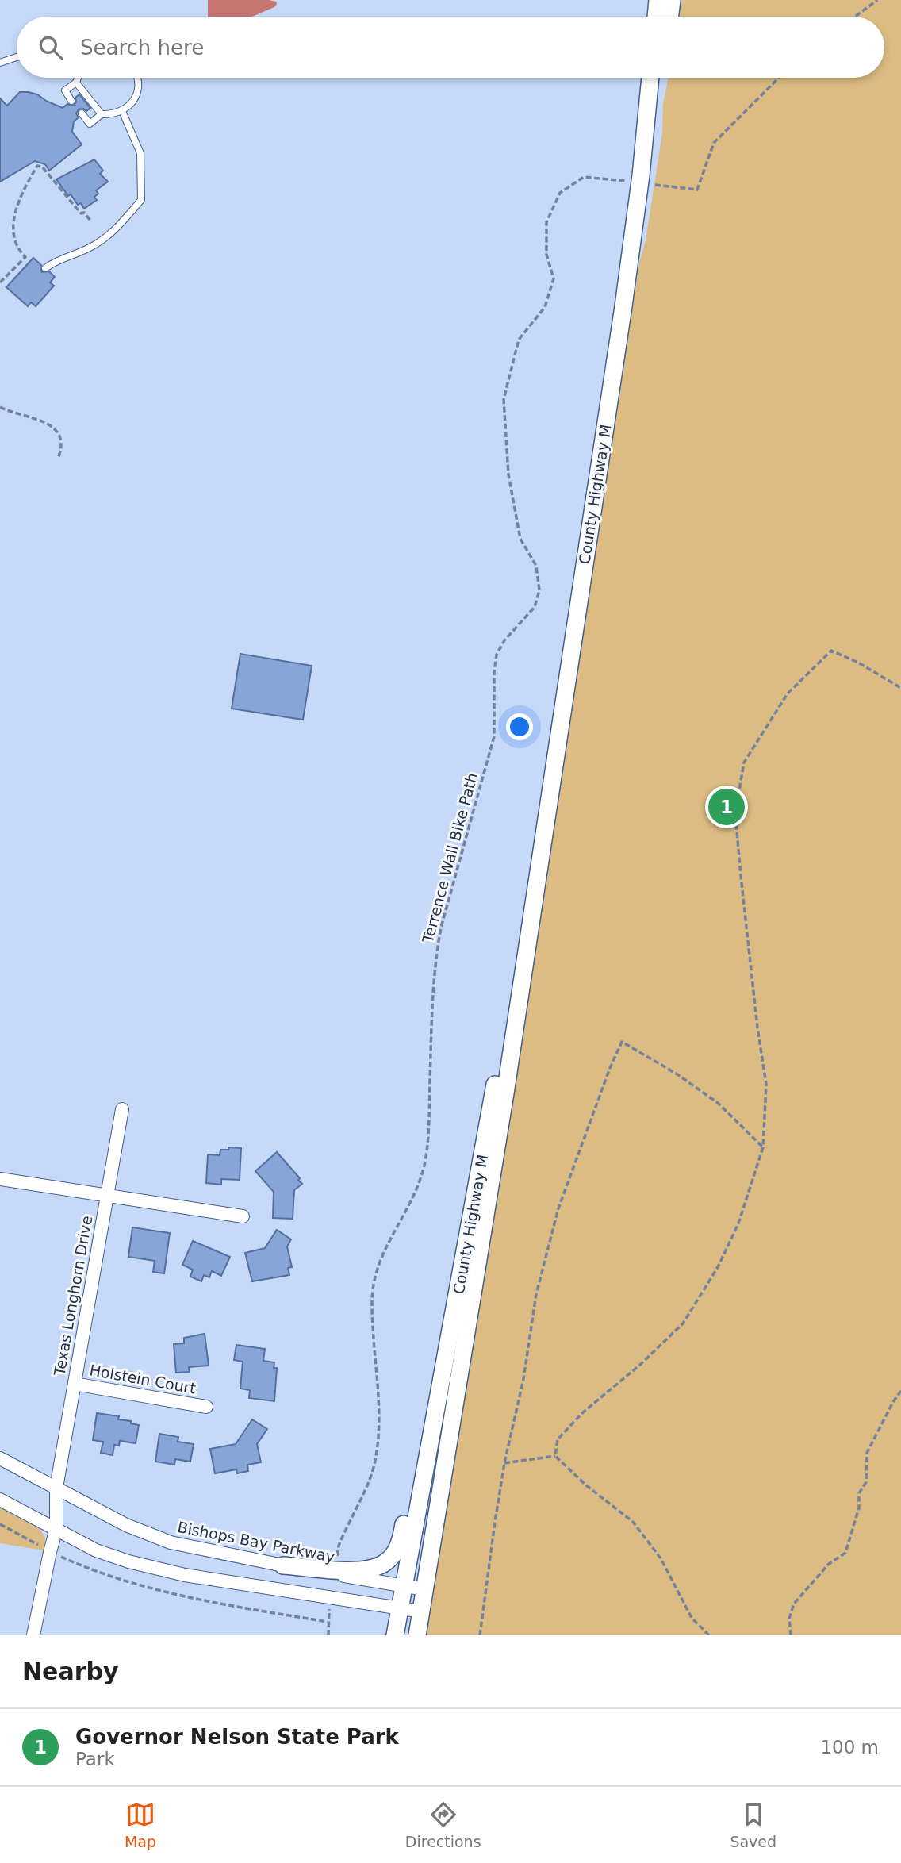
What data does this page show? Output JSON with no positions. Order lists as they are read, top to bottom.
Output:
{
  "streets": {
    "main road": ["County Highway M"],
    "street": ["Texas Longhorn Drive", "Holstein Court", "Bishops Bay Parkway"],
    "path": ["Terrence Wall Bike Path"]
  },
  "crossings": [
    ["County Highway M", "Terrence Wall Bike Path"],
    ["County Highway M", "Bishops Bay Parkway"],
    ["Texas Longhorn Drive", "Holstein Court"],
    ["Texas Longhorn Drive", "Bishops Bay Parkway"]
  ],
  "page": {
    "search": "Search here",
    "pins": "1",
    "heading": "Nearby",
    "list": [
      {
        "mark": "1",
        "name": "Governor Nelson State Park",
        "note": "Park",
        "value": "100 m"
      }
    ],
    "nav": ["Map", "Directions", "Saved"]
  }
}
